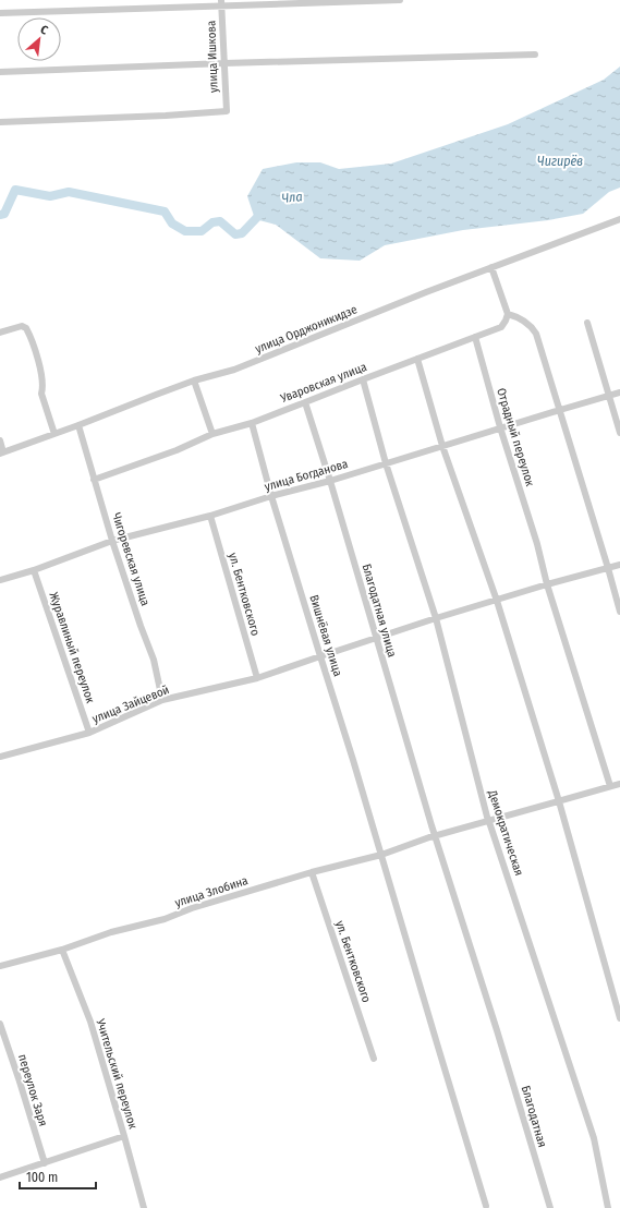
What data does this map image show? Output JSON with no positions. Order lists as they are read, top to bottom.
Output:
{
  "streets": {
    "street": [
      "улица Ишкова",
      "улица Орджоникидзе",
      "Уваровская улица",
      "Отрадный переулок",
      "улица Богданова",
      "Чигоревская улица",
      "ул. Бентковского",
      "Благодатная улица",
      "Вишнёвая улица",
      "Журавлиный переулок",
      "улица Зайцевой",
      "Демократическая",
      "улица Злобина",
      "Учительский переулок",
      "переулок Заря",
      "Благодатная"
    ]
  },
  "crossings": [
    ["улица Орджоникидзе", "Чигоревская улица"],
    ["Уваровская улица", "Отрадный переулок"],
    ["Уваровская улица", "Чигоревская улица"],
    ["Уваровская улица", "Благодатная улица"],
    ["Уваровская улица", "Вишнёвая улица"],
    ["Уваровская улица", "Демократическая"],
    ["Отрадный переулок", "улица Богданова"],
    ["Отрадный переулок", "улица Зайцевой"],
    ["Отрадный переулок", "улица Злобина"],
    ["улица Богданова", "Чигоревская улица"],
    ["улица Богданова", "ул. Бентковского"],
    ["улица Богданова", "Благодатная улица"],
    ["улица Богданова", "Вишнёвая улица"],
    ["улица Богданова", "Журавлиный переулок"],
    ["улица Богданова", "Демократическая"],
    ["Чигоревская улица", "улица Зайцевой"],
    ["ул. Бентковского", "улица Зайцевой"],
    ["ул. Бентковского", "улица Злобина"],
    ["Благодатная улица", "улица Зайцевой"],
    ["Благодатная улица", "улица Злобина"],
    ["Благодатная улица", "Благодатная"],
    ["Вишнёвая улица", "улица Зайцевой"],
    ["Вишнёвая улица", "улица Злобина"],
    ["Журавлиный переулок", "улица Зайцевой"],
    ["улица Зайцевой", "Демократическая"],
    ["Демократическая", "улица Злобина"],
    ["улица Злобина", "Учительский переулок"],
    ["улица Злобина", "Благодатная"]
  ],
  "water": ["Чигирёв", "Чла"],
  "scale_bar": "100 m",
  "north": "top right"
}
